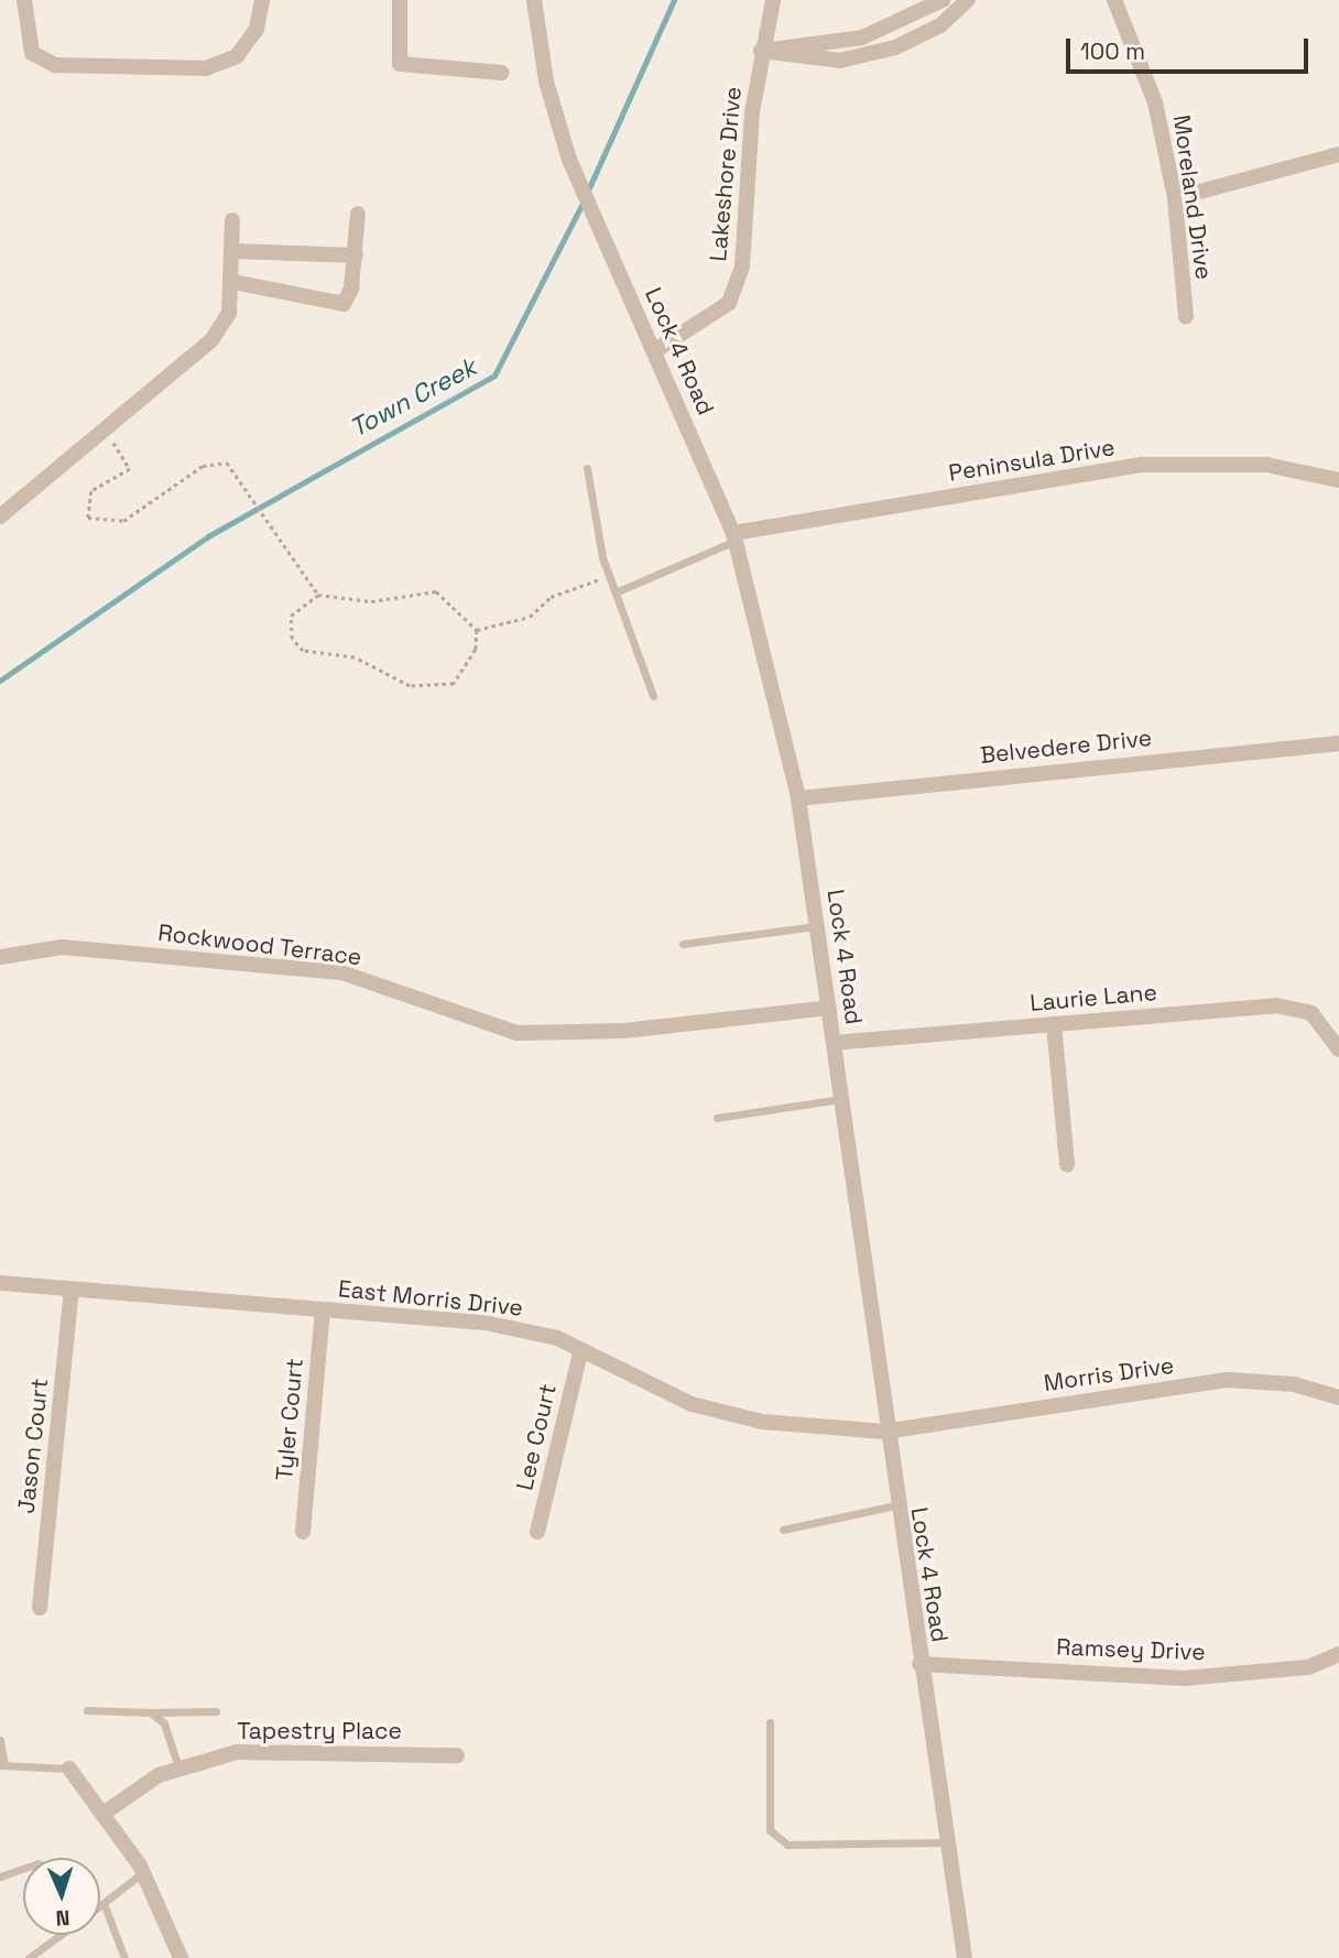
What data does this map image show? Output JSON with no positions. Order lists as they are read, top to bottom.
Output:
{
  "streets": {
    "street": [
      "Lakeshore Drive",
      "Moreland Drive",
      "Lock 4 Road",
      "Peninsula Drive",
      "Belvedere Drive",
      "Rockwood Terrace",
      "Laurie Lane",
      "East Morris Drive",
      "Morris Drive",
      "Tyler Court",
      "Lee Court",
      "Jason Court",
      "Ramsey Drive",
      "Tapestry Place"
    ]
  },
  "crossings": [
    ["Lakeshore Drive", "Lock 4 Road"],
    ["Lock 4 Road", "Peninsula Drive"],
    ["Lock 4 Road", "Belvedere Drive"],
    ["Lock 4 Road", "Rockwood Terrace"],
    ["Lock 4 Road", "Laurie Lane"],
    ["Lock 4 Road", "East Morris Drive"],
    ["Lock 4 Road", "Morris Drive"],
    ["Lock 4 Road", "Ramsey Drive"],
    ["East Morris Drive", "Morris Drive"],
    ["East Morris Drive", "Tyler Court"],
    ["East Morris Drive", "Lee Court"],
    ["East Morris Drive", "Jason Court"]
  ],
  "water": ["Town Creek"],
  "scale_bar": "100 m",
  "north": "bottom"
}
